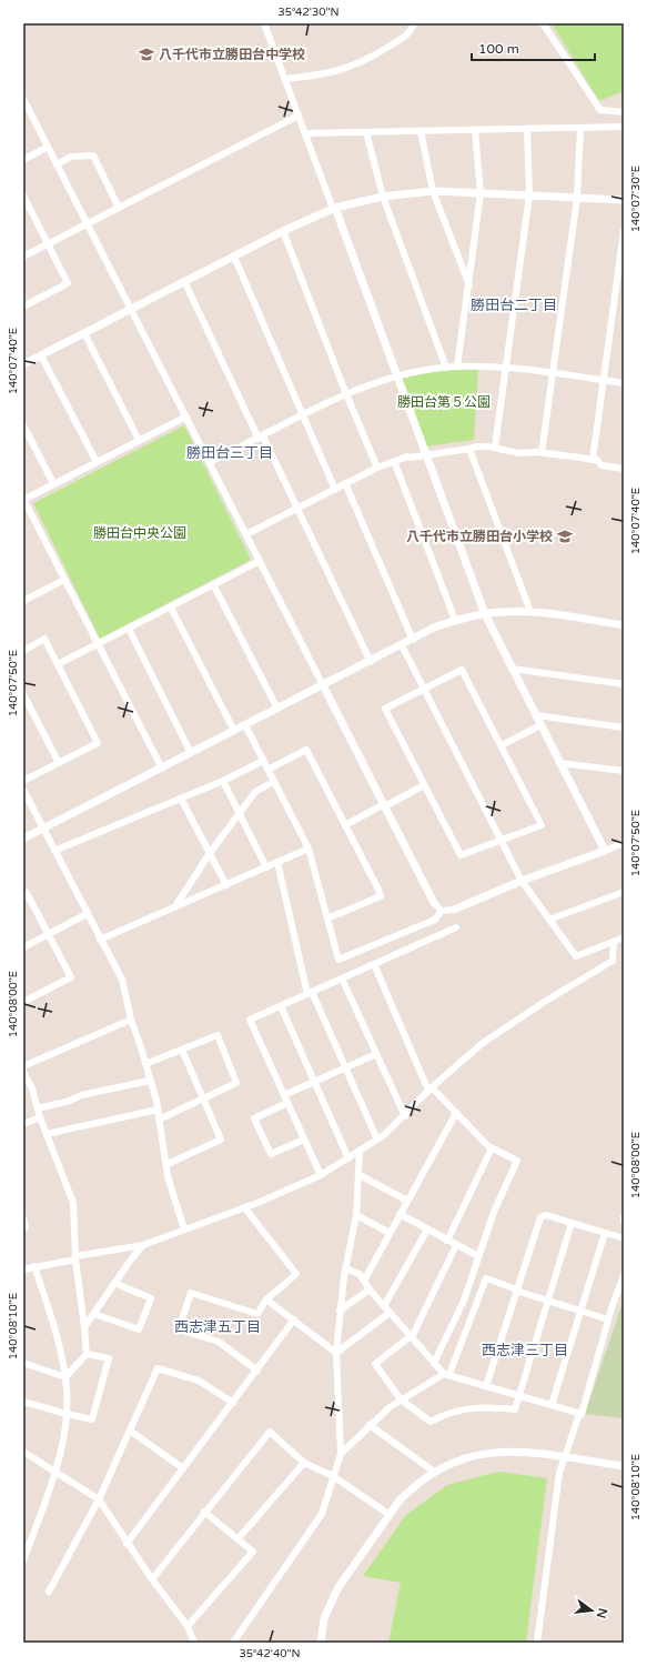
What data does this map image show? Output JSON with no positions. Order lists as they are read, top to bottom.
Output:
{
  "districts": [
    "勝田台二丁目",
    "勝田台三丁目",
    "西志津五丁目",
    "西志津三丁目"
  ],
  "parks": ["勝田台第５公園", "勝田台中央公園"],
  "places": {
    "school or university": ["八千代市立勝田台中学校", "八千代市立勝田台小学校"]
  },
  "scale_bar": "100 m",
  "north": "right",
  "coordinates": [
    "35°42'30\"N",
    "140°07'30\"E",
    "140°07'40\"E",
    "140°07'50\"E",
    "140°08'00\"E",
    "140°08'10\"E",
    "35°42'40\"N"
  ]
}
